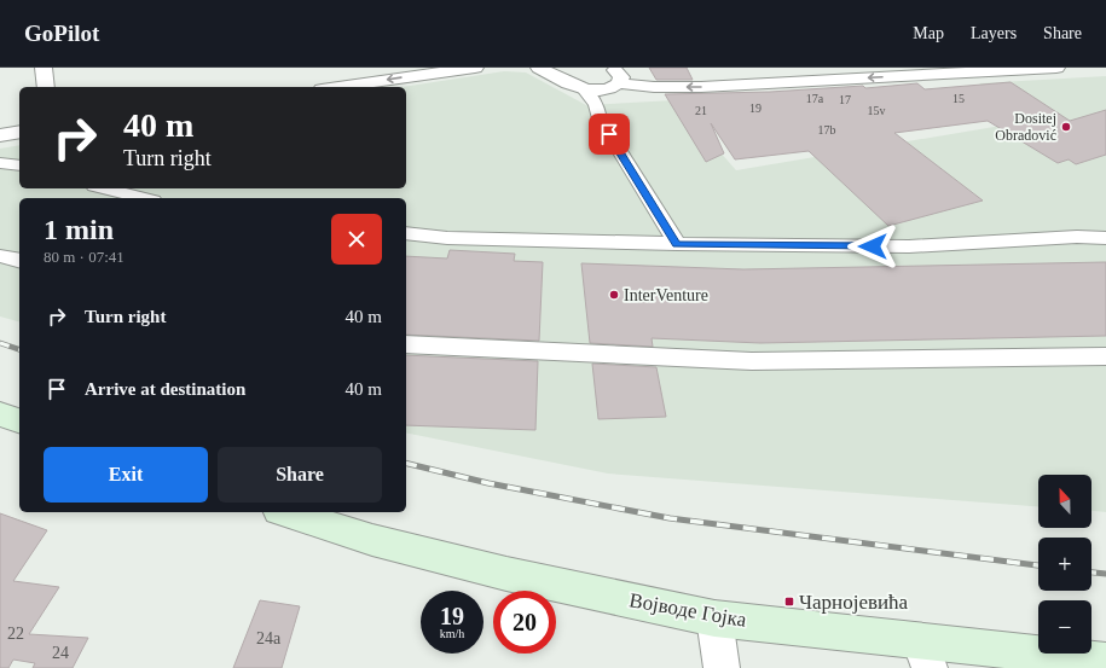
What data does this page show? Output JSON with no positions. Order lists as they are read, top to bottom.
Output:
{
  "streets": {
    "street": ["Војводе Гојка"]
  },
  "places": {
    "other": ["Dositej Obradović", "InterVenture"],
    "transit": ["Чарнојевића"]
  },
  "house_numbers": [
    "17a",
    "15",
    "17",
    "19",
    "21",
    "15v",
    "17b",
    "22",
    "24a",
    "24"
  ],
  "north": "top",
  "page": {
    "header": "GoPilot",
    "nav": ["Map", "Layers", "Share"],
    "turn": ["40 m", "Turn right"],
    "heading": ["1 min", "80 m · 07:41"],
    "list": [
      {
        "name": "Turn right",
        "value": "40 m"
      },
      {
        "name": "Arrive at destination",
        "value": "40 m"
      }
    ],
    "buttons": ["Exit", "Share"],
    "map_buttons": ["+", "−"],
    "speed": "19 km/h",
    "limit": "20"
  }
}
